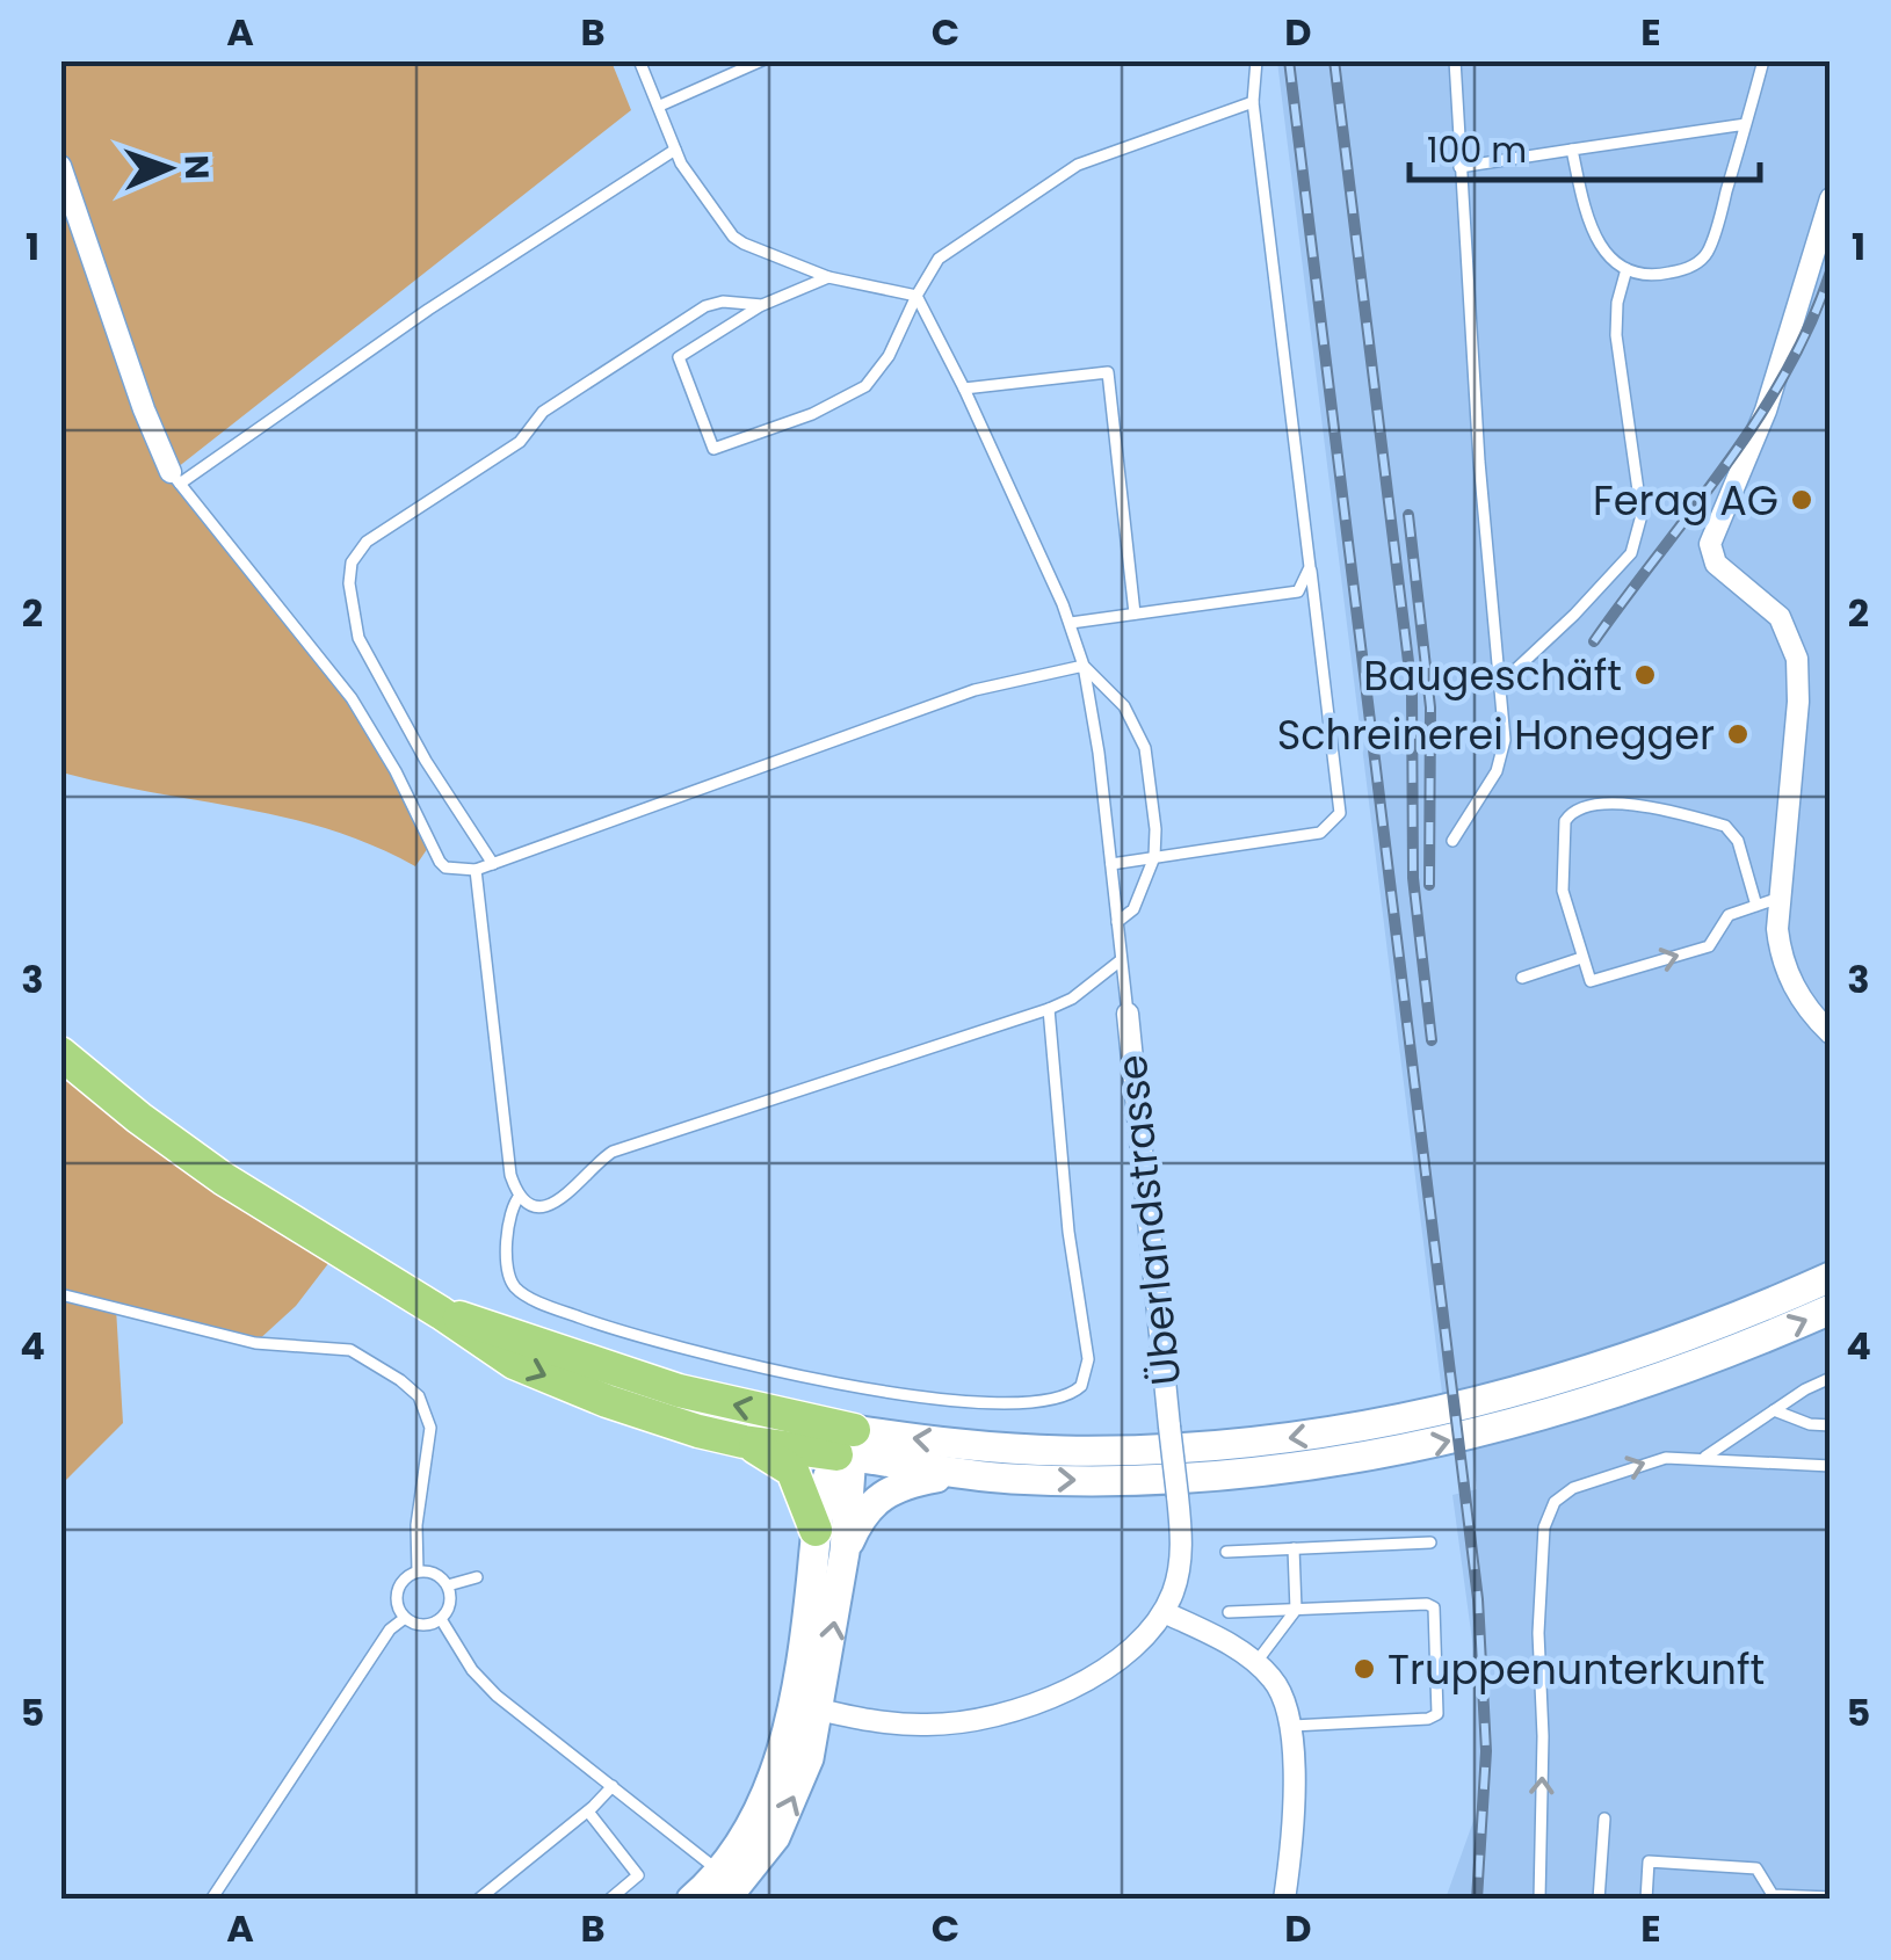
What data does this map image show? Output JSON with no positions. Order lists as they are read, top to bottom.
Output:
{
  "streets": {
    "street": ["Überlandstrasse"]
  },
  "places": [
    "Ferag AG",
    "Baugeschäft",
    "Schreinerei Honegger",
    "Truppenunterkunft"
  ],
  "scale_bar": "100 m",
  "north": "right",
  "grid": {
    "columns": [
      "A",
      "B",
      "C",
      "D",
      "E"
    ],
    "rows": [
      "1",
      "2",
      "3",
      "4",
      "5"
    ]
  }
}
